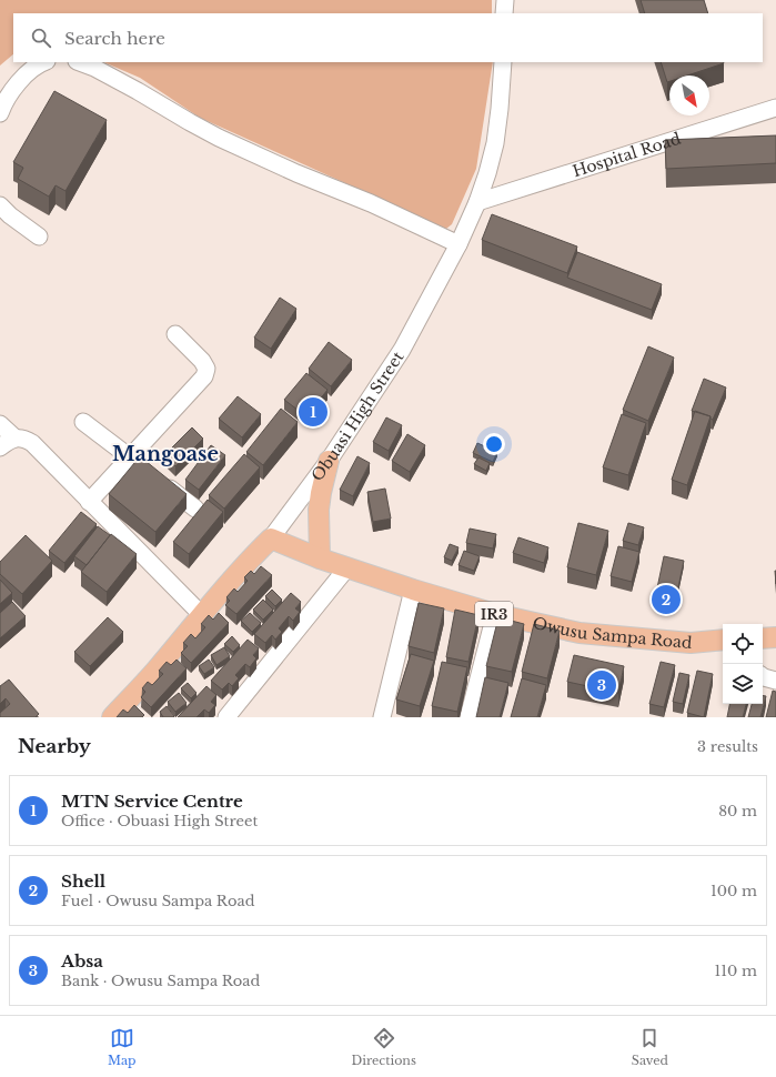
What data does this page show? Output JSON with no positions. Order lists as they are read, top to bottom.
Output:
{
  "streets": {
    "main road": ["Obuasi High Street", "IR3", "Owusu Sampa Road"],
    "street": ["Hospital Road"]
  },
  "crossings": [
    ["Hospital Road", "Obuasi High Street"],
    ["Obuasi High Street", "Owusu Sampa Road"]
  ],
  "districts": ["Mangoase"],
  "north": "bottom right",
  "page": {
    "search": "Search here",
    "pins": ["1", "2", "3"],
    "heading": ["Nearby", "3 results"],
    "list": [
      {
        "mark": "1",
        "name": "MTN Service Centre",
        "note": "Office · Obuasi High Street",
        "value": "80 m"
      },
      {
        "mark": "2",
        "name": "Shell",
        "note": "Fuel · Owusu Sampa Road",
        "value": "100 m"
      },
      {
        "mark": "3",
        "name": "Absa",
        "note": "Bank · Owusu Sampa Road",
        "value": "110 m"
      }
    ],
    "nav": ["Map", "Directions", "Saved"]
  }
}
